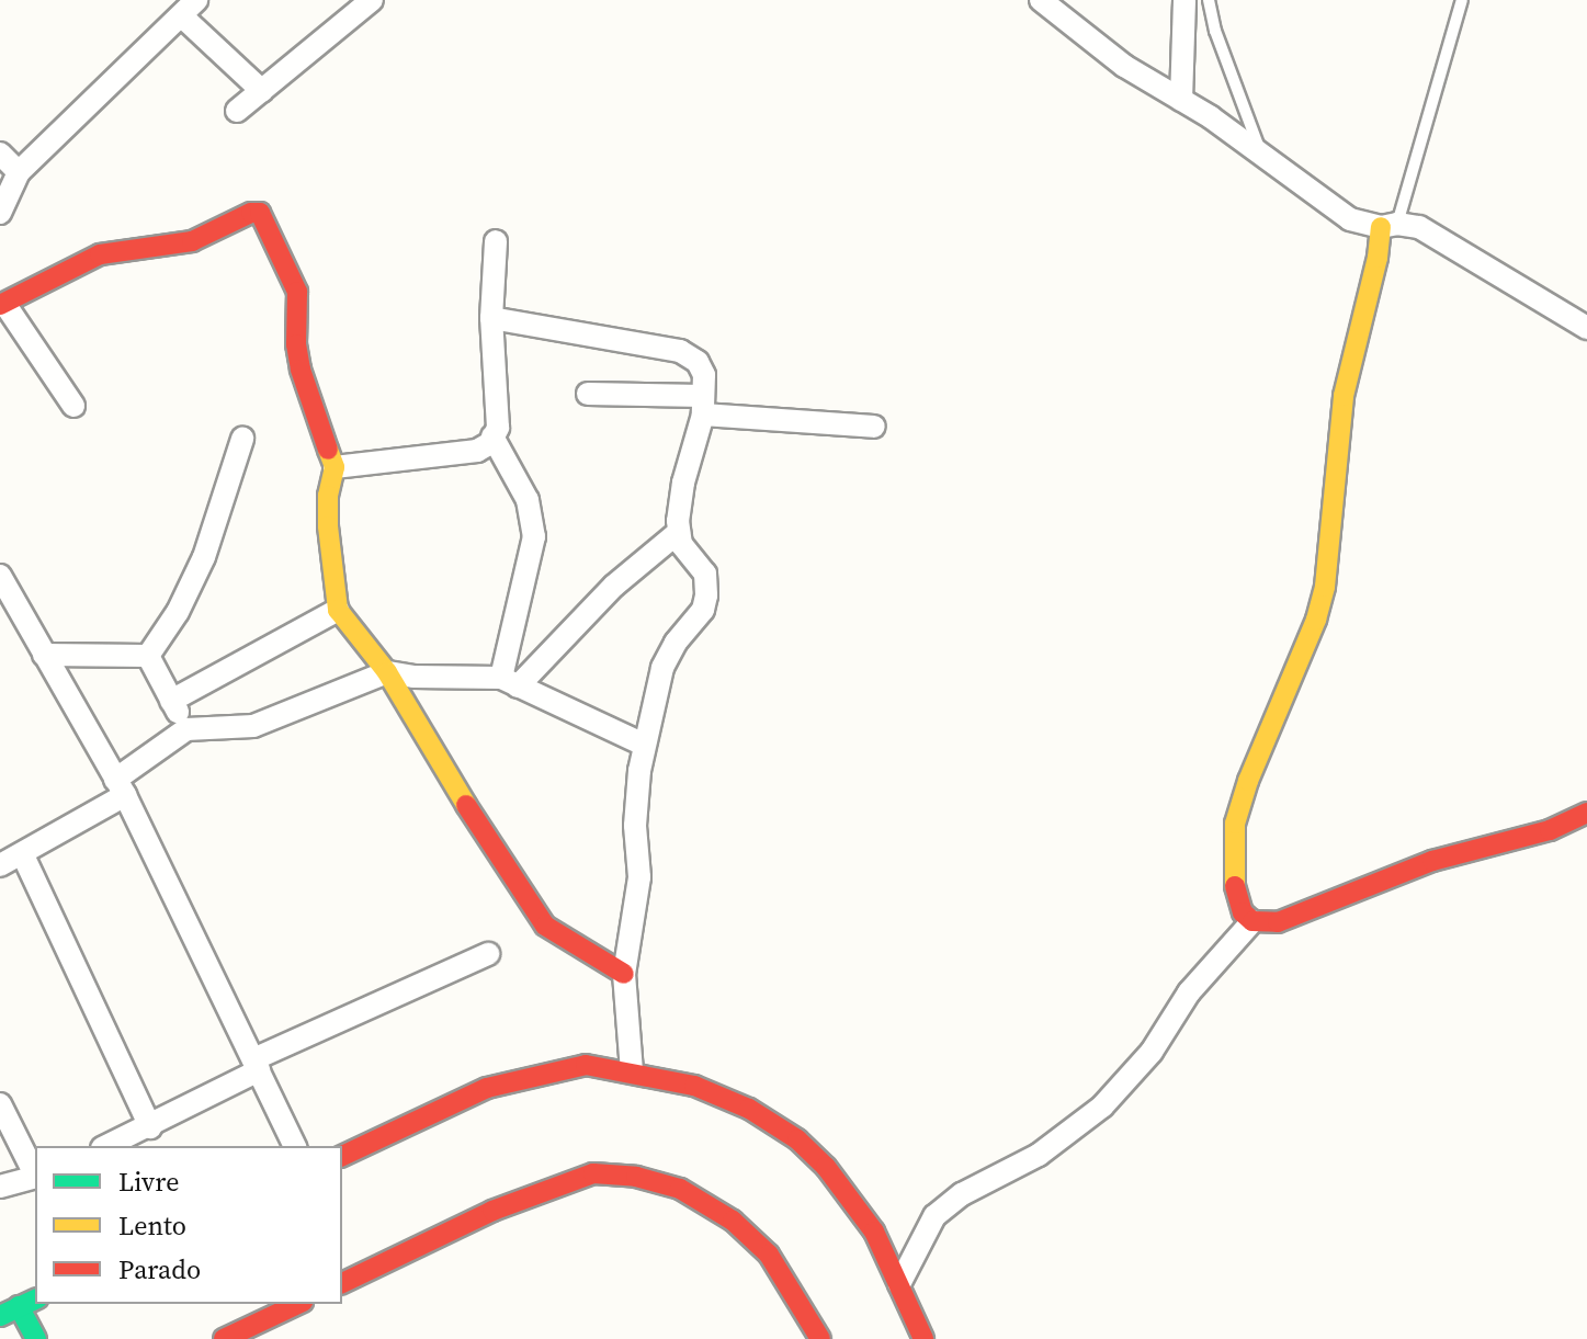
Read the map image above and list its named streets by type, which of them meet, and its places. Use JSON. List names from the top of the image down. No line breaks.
{"legend":["Livre","Lento","Parado"]}
